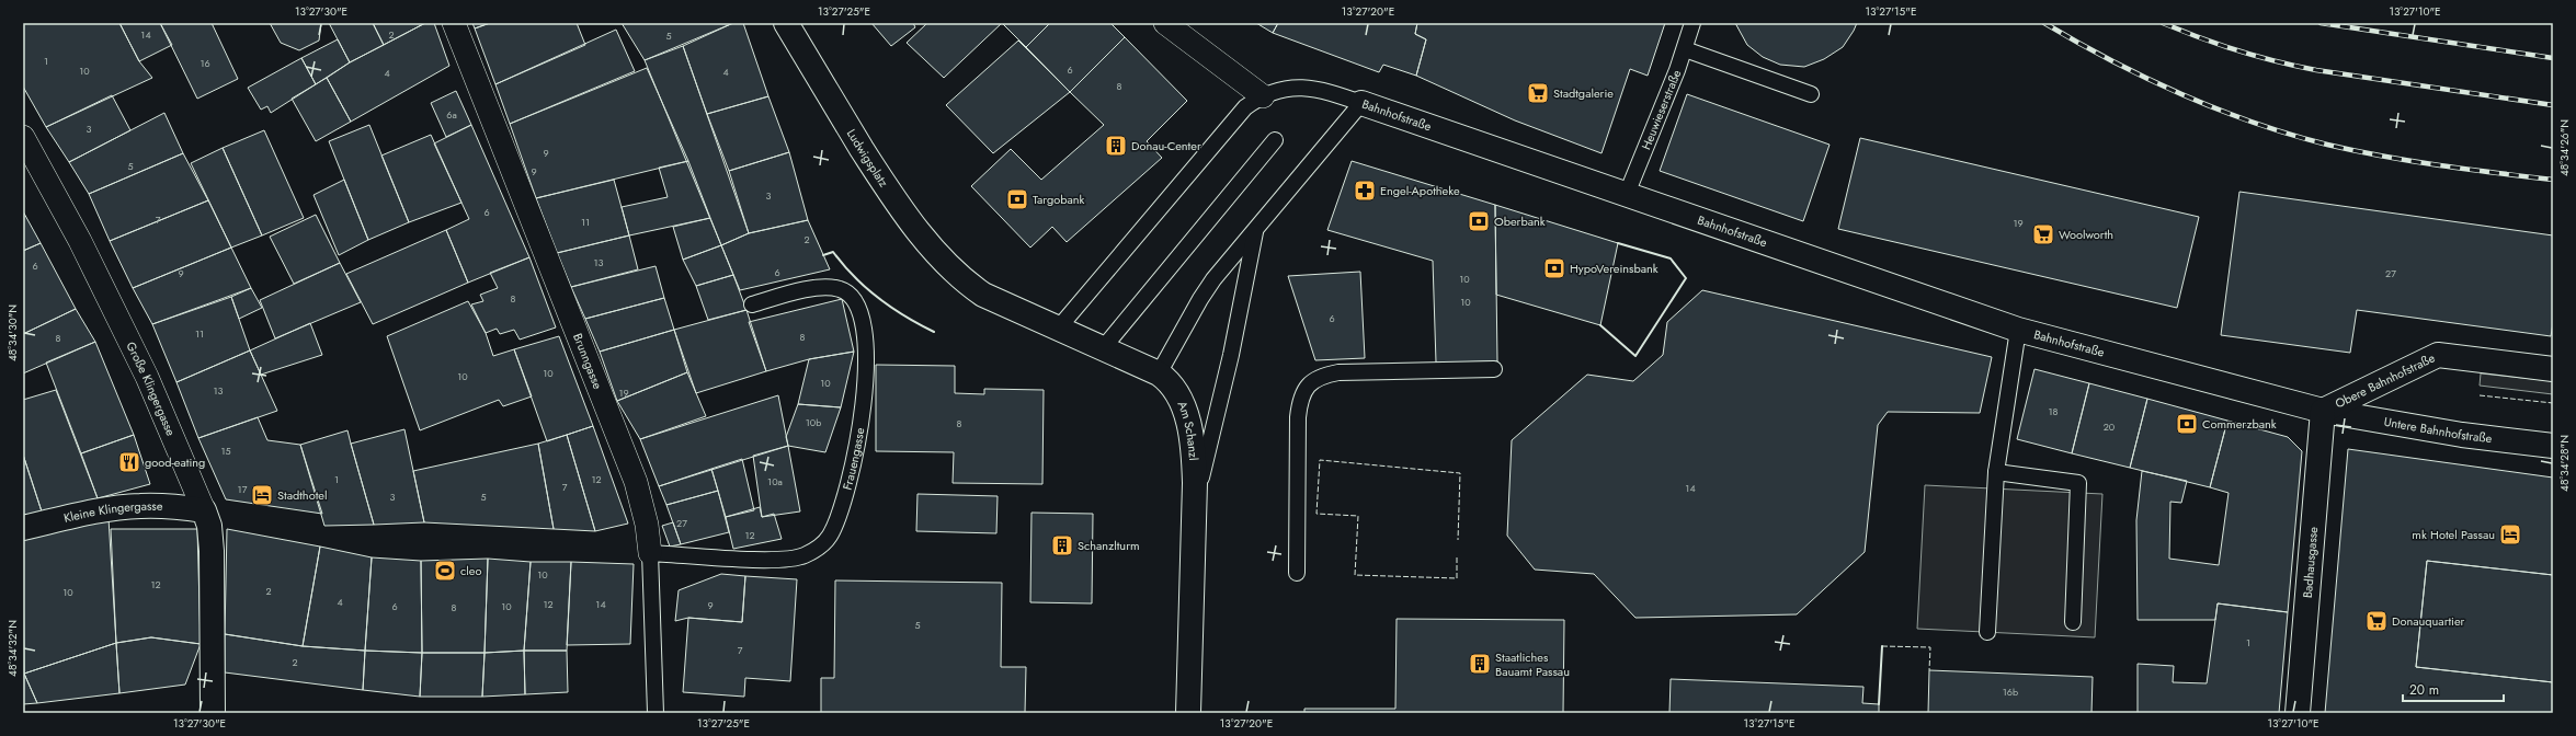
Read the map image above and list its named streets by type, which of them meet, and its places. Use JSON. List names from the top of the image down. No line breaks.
{"streets":{"street":["Bahnhofstraße","Ludwigsplatz","Brunngasse","Obere Bahnhofstraße","Große Klingergasse","Untere Bahnhofstraße","Am Schanzl","Kleine Klingergasse","Badhausgasse"],"lane":["Heuwieserstraße","Frauengasse"]},"crossings":[["Heuwieserstraße","Bahnhofstraße"],["Bahnhofstraße","Obere Bahnhofstraße"],["Bahnhofstraße","Untere Bahnhofstraße"],["Bahnhofstraße","Am Schanzl"],["Bahnhofstraße","Badhausgasse"],["Ludwigsplatz","Am Schanzl"],["Brunngasse","Frauengasse"],["Obere Bahnhofstraße","Untere Bahnhofstraße"],["Obere Bahnhofstraße","Badhausgasse"],["Große Klingergasse","Kleine Klingergasse"],["Untere Bahnhofstraße","Badhausgasse"]],"places":{"supermarket":["Stadtgalerie","Woolworth","Donauquartier"],"building":["Donau-Center","Schanzlturm","Staatliches Bauamt Passau"],"pharmacy":["Engel-Apotheke"],"bank":["Targobank","Oberbank","HypoVereinsbank","Commerzbank"],"restaurant":["good-eating"],"hotel":["Stadthotel","mk Hotel Passau"],"sports":["cleo"]},"house_numbers":["14","2","5","1","16","6","10","4","4","8","6a","3","9","5","9","3","6","7","11","19","2","13","6","6","9","27","10","8","10","6","11","8","8","10","10","10","13","19","18","10b","8","20","15","1","12","10a","7","14","17","3","5","27","12","10","12","2","10","4","12","14","9","6","10","8","5","1","7","2","16b"],"scale_bar":"20 m","coordinates":["13°27'30\"E","13°27'25\"E","13°27'20\"E","13°27'15\"E","13°27'10\"E","48°34'26\"N","48°34'30\"N","48°34'28\"N","48°34'32\"N"]}
